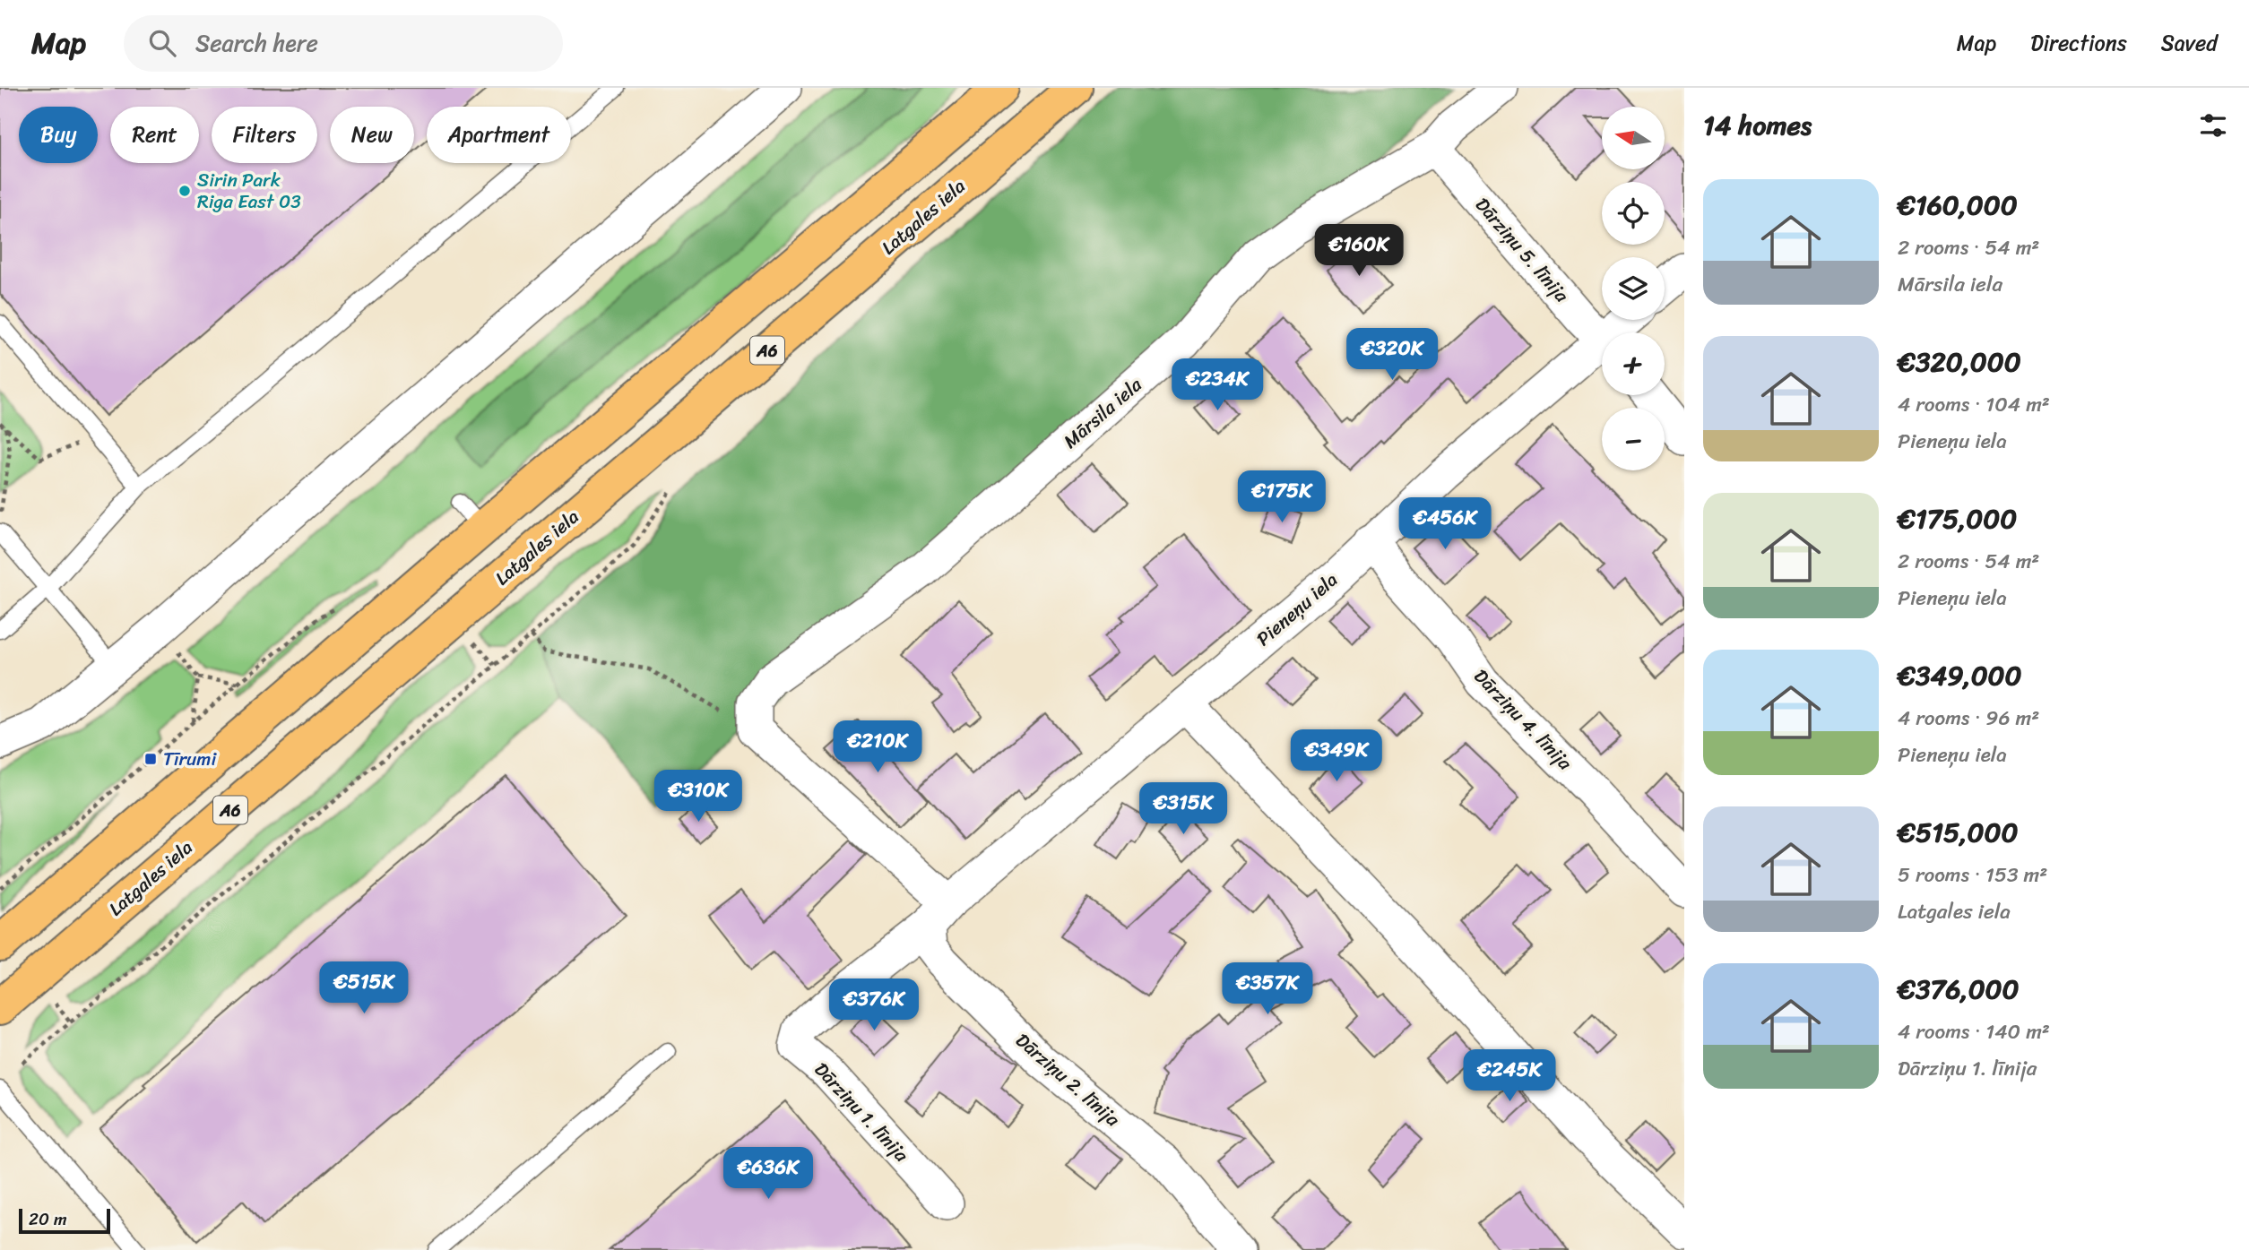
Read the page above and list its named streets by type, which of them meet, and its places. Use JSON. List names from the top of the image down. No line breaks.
{"streets":{"highway":["Latgales iela","A6"],"street":["Dārziņu 5. līnija","Mārsila iela","Pieneņu iela","Dārziņu 4. līnija","Dārziņu 2. līnija","Dārziņu 1. līnija"]},"crossings":[["Dārziņu 5. līnija","Mārsila iela"],["Pieneņu iela","Dārziņu 4. līnija"],["Pieneņu iela","Dārziņu 2. līnija"],["Pieneņu iela","Dārziņu 1. līnija"],["Dārziņu 2. līnija","Dārziņu 1. līnija"]],"places":{"other":["Sirin Park Riga East 03"],"transit":["Tīrumi"]},"scale_bar":"20 m","north":"left","page":{"header":"Map","search":"Search here","nav":["Map","Directions","Saved"],"heading":"14 homes","map_buttons":["+","−"],"chip":["Buy","Rent","Filters","New","Apartment"],"list":[{"name":"€160,000","note":"2 rooms · 54 m² · Mārsila iela"},{"name":"€320,000","note":"4 rooms · 104 m² · Pieneņu iela"},{"name":"€175,000","note":"2 rooms · 54 m² · Pieneņu iela"},{"name":"€349,000","note":"4 rooms · 96 m² · Pieneņu iela"},{"name":"€515,000","note":"5 rooms · 153 m² · Latgales iela"},{"name":"€376,000","note":"4 rooms · 140 m² · Dārziņu 1. līnija"}],"price":["€160K","€320K","€234K","€175K","€456K","€210K","€349K","€310K","€315K","€515K","€357K","€376K","€245K","€636K"],"scale":"20 m"}}
